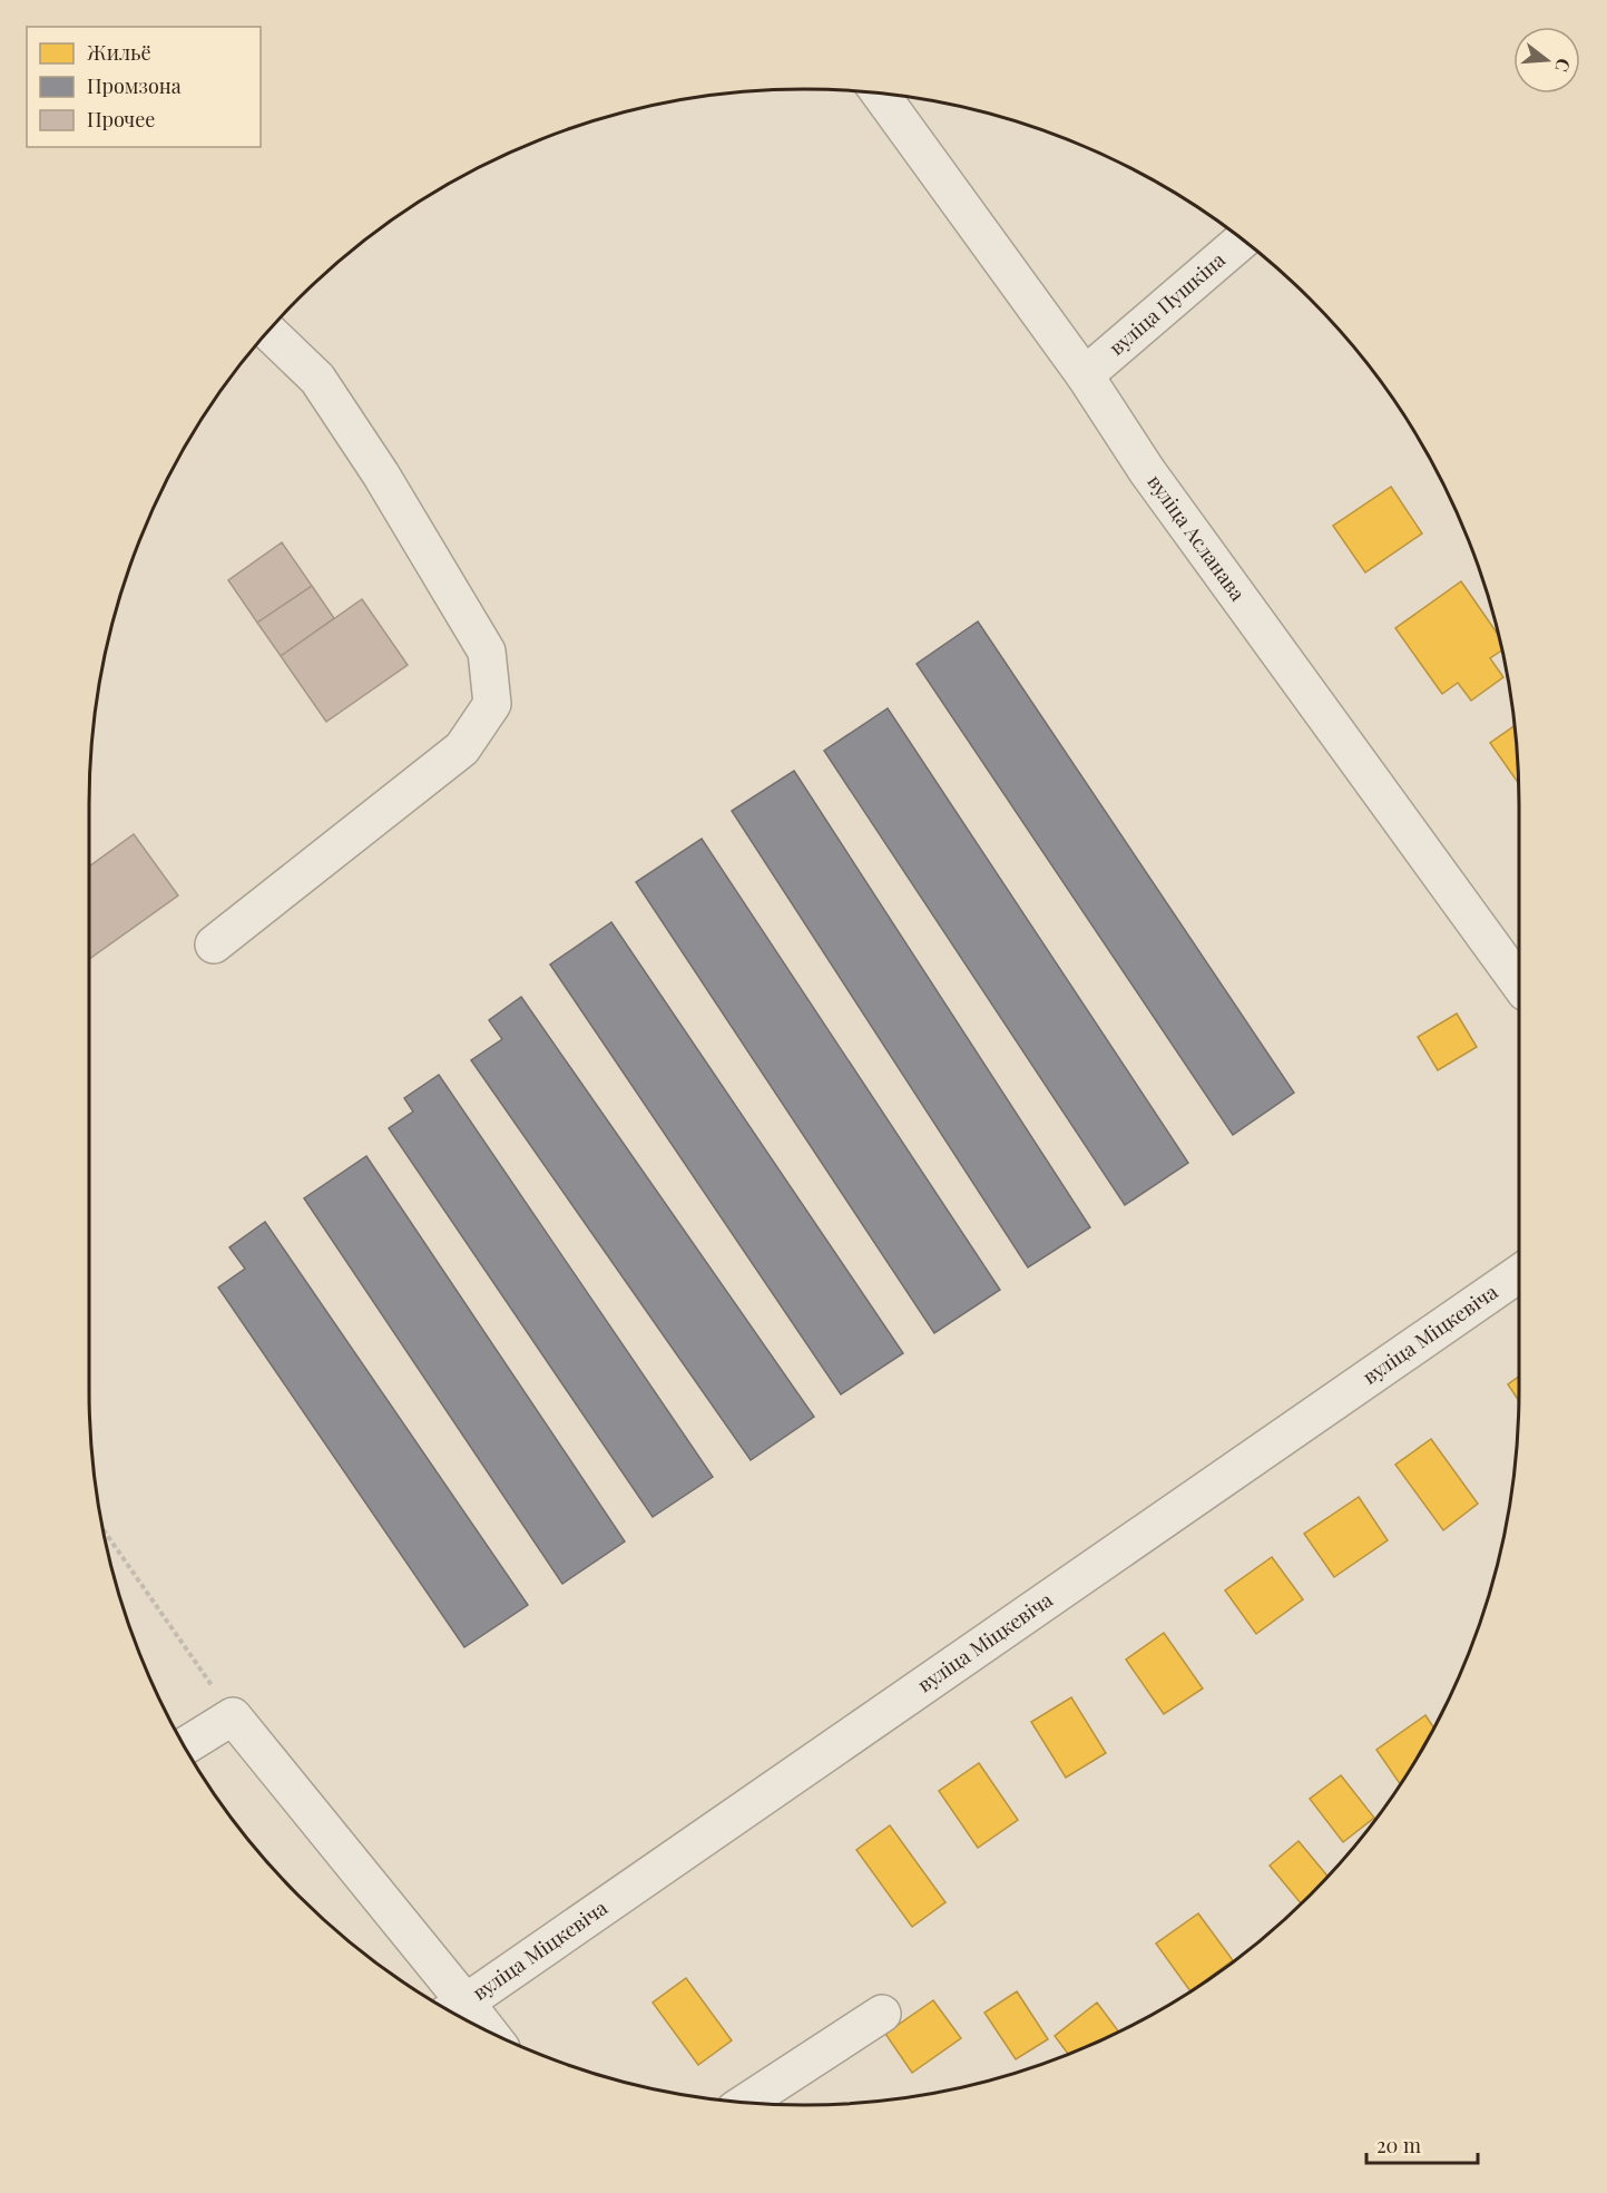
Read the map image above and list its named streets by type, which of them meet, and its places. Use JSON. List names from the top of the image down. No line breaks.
{"streets":{"street":["вуліца Пушкіна","вуліца Асланава","вуліца Міцкевіча"]},"crossings":[["вуліца Пушкіна","вуліца Асланава"]],"legend":["Жильё","Промзона","Прочее"],"scale_bar":"20 m","north":"right"}
